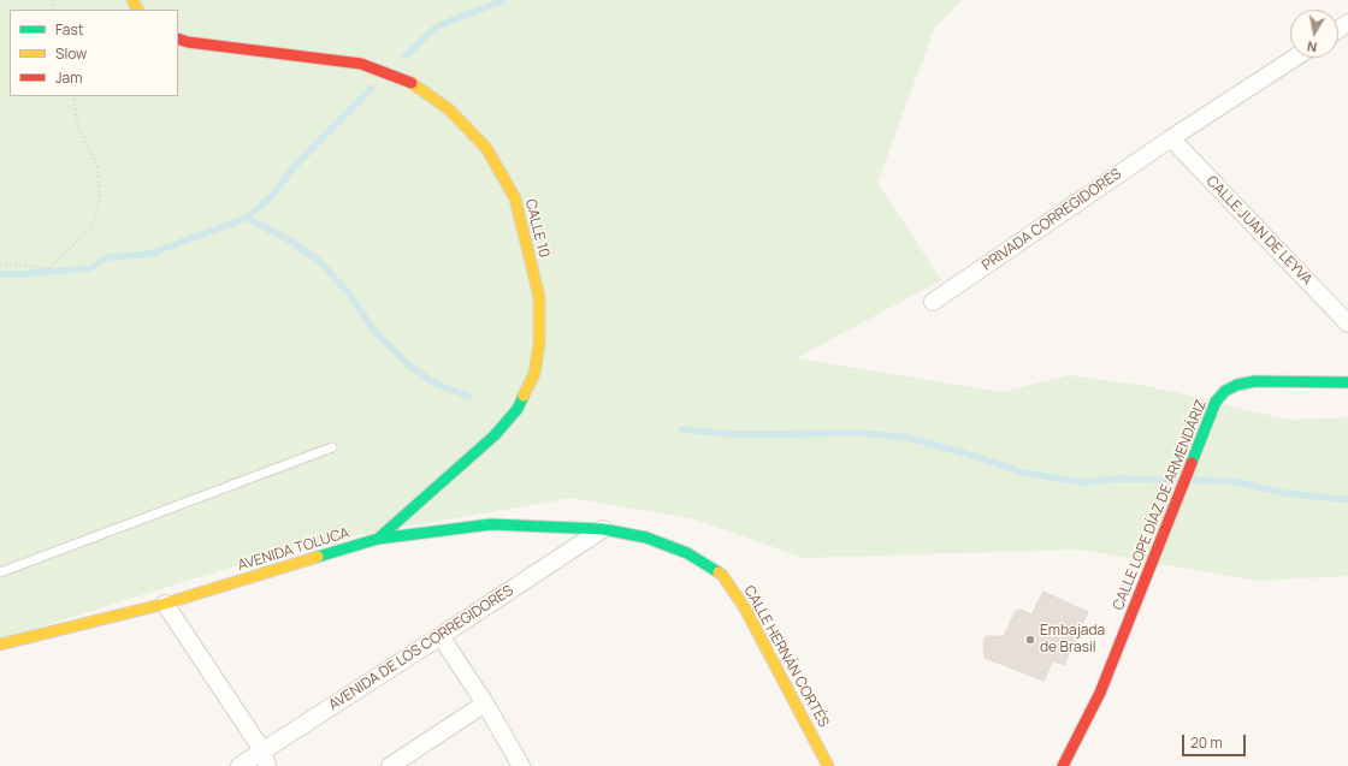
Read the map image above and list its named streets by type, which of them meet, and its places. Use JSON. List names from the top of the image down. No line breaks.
{"streets":{"street":["PRIVADA CORREGIDORES","CALLE 10","CALLE JUAN DE LEYVA","CALLE LOPE DÍAZ DE ARMENDÁRIZ","AVENIDA TOLUCA","AVENIDA DE LOS CORREGIDORES","CALLE HERNÁN CORTÉS"]},"crossings":[["PRIVADA CORREGIDORES","CALLE JUAN DE LEYVA"],["CALLE 10","AVENIDA TOLUCA"],["AVENIDA TOLUCA","AVENIDA DE LOS CORREGIDORES"],["AVENIDA TOLUCA","CALLE HERNÁN CORTÉS"],["AVENIDA DE LOS CORREGIDORES","CALLE HERNÁN CORTÉS"]],"places":["Embajada de Brasil"],"legend":["Fast","Slow","Jam"],"scale_bar":"20 m","north":"bottom"}
